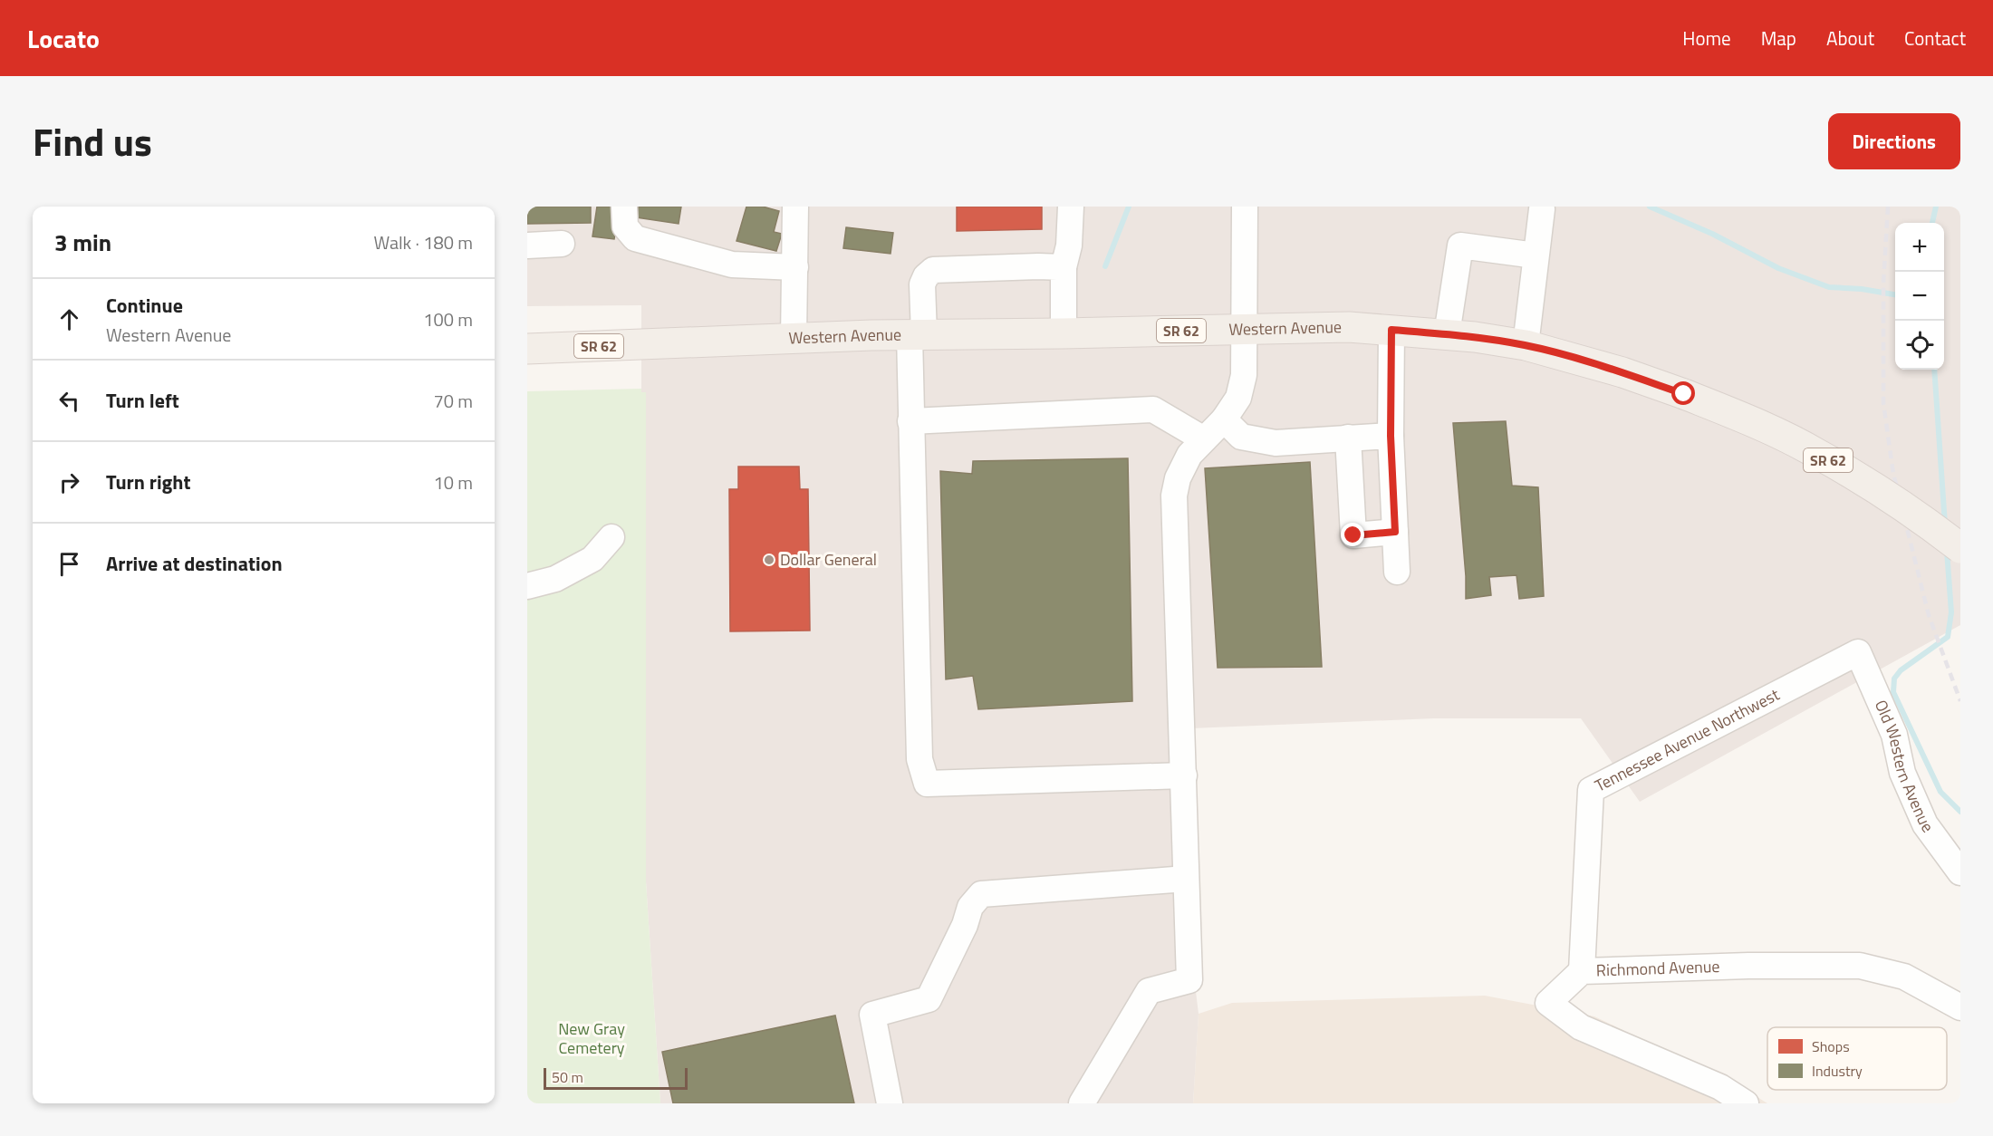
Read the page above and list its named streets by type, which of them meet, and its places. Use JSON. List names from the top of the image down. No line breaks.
{"streets":{"main road":["Western Avenue","SR 62"],"street":["Tennessee Avenue Northwest","Old Western Avenue","Richmond Avenue"]},"crossings":[["Tennessee Avenue Northwest","Old Western Avenue"],["Tennessee Avenue Northwest","Richmond Avenue"]],"parks":["New Gray Cemetery"],"places":["Dollar General"],"legend":["Shops","Industry"],"scale_bar":"50 m","page":{"header":"Locato","nav":["Home","Map","About","Contact"],"title":"Find us","buttons":"Directions","heading":["3 min","Walk · 180 m"],"map_buttons":["+","−"],"list":[["Continue","Western Avenue","100 m"],["Turn left","70 m"],["Turn right","10 m"],"Arrive at destination"],"scale":"50 m"}}
